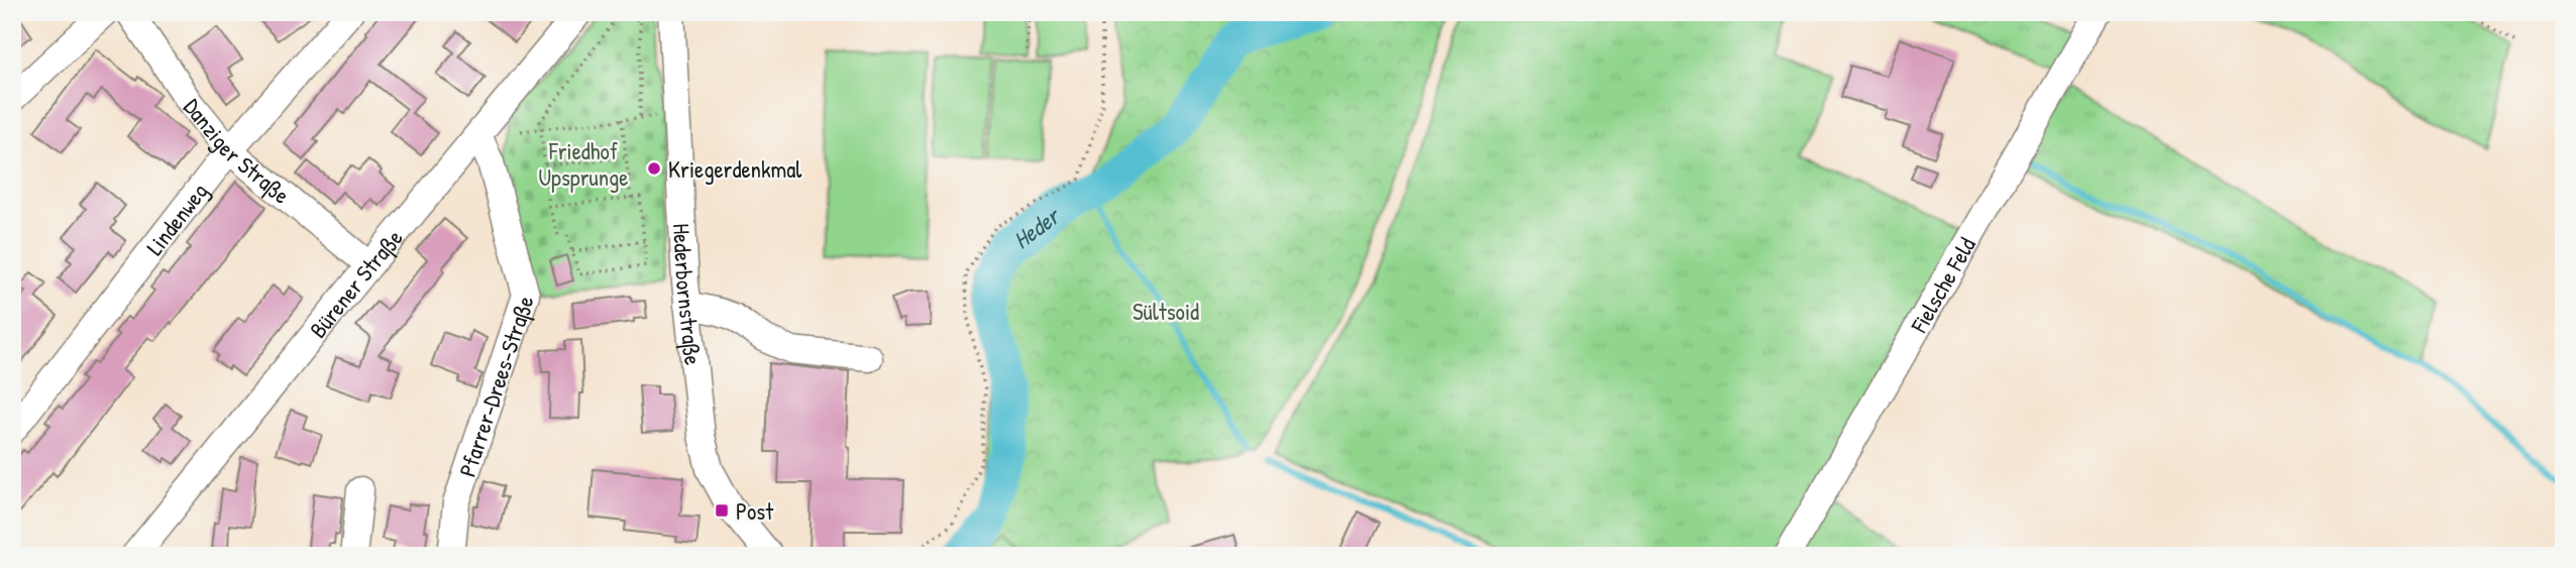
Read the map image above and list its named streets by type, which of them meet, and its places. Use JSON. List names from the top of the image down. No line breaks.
{"streets":{"street":["Danziger Straße","Lindenweg","Bürener Straße","Fielsche Feld","Hederbornstraße","Pfarrer-Drees-Straße"]},"crossings":[["Danziger Straße","Lindenweg"],["Danziger Straße","Bürener Straße"],["Bürener Straße","Pfarrer-Drees-Straße"]],"water":["Heder"],"parks":["Friedhof Upsprunge","Sültsoid"],"places":{"other":["Kriegerdenkmal"],"transit":["Post"]}}
